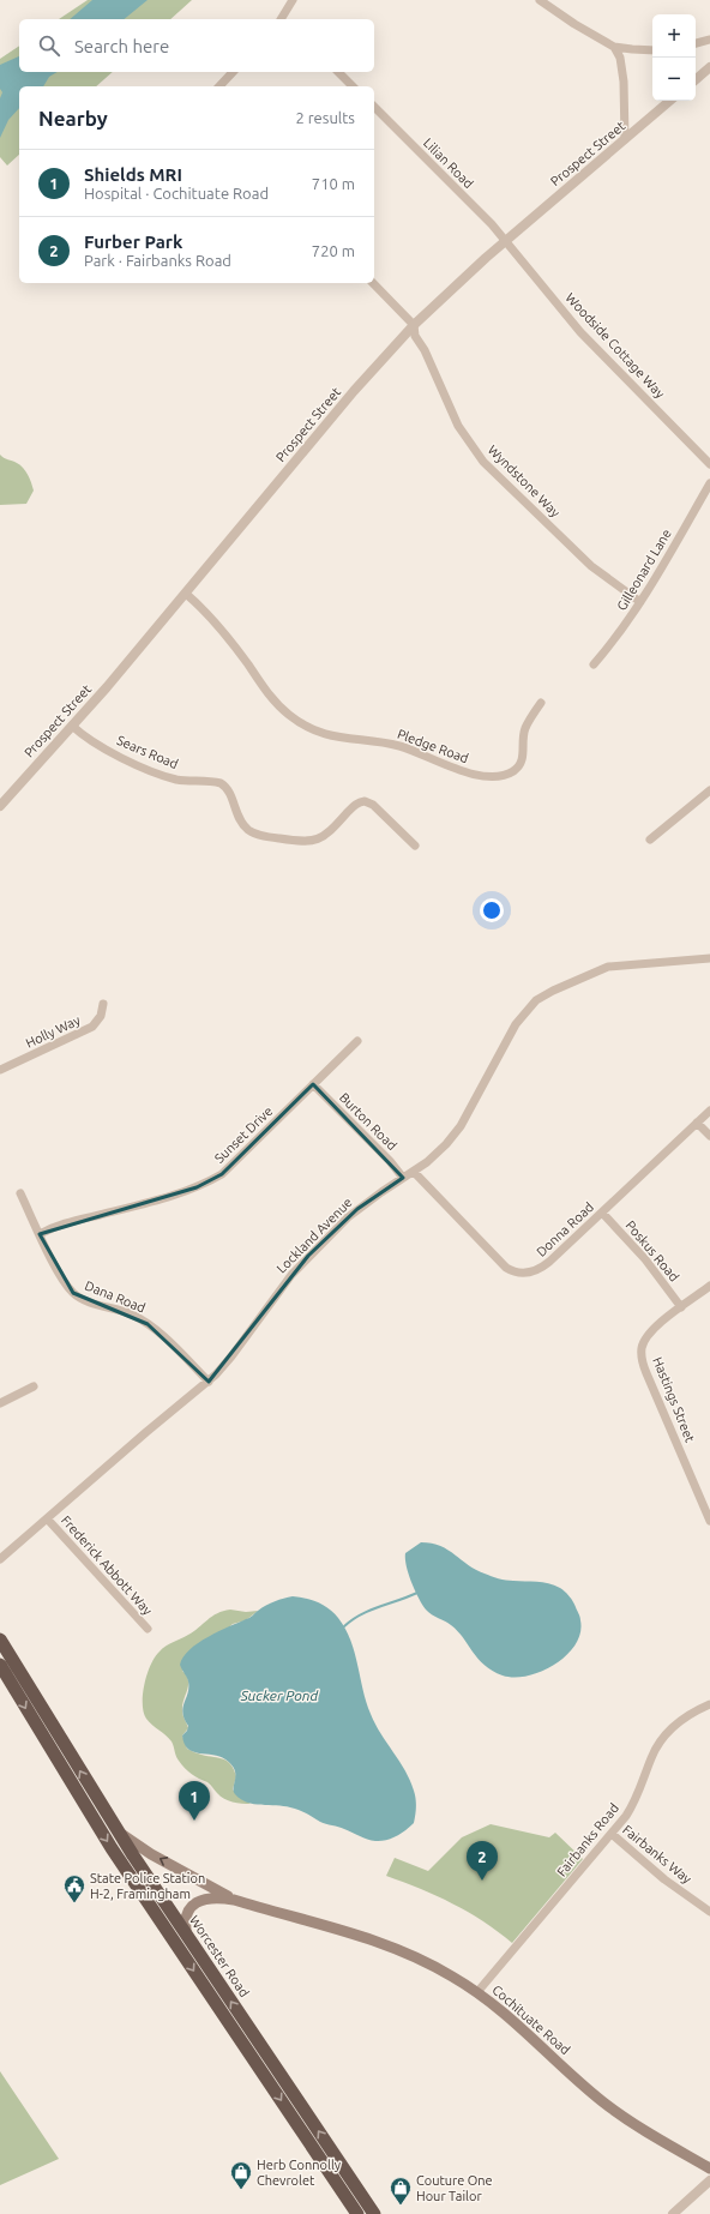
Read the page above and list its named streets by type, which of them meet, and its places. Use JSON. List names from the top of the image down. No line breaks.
{"streets":{"highway":["Worcester Road"],"main road":["Cochituate Road"],"street":["Prospect Street","Lilian Road","Woodside Cottage Way","Wyndstone Way","Gilleonard Lane","Pledge Road","Sears Road","Holly Way","Burton Road","Sunset Drive","Donna Road","Lockland Avenue","Poskus Road","Dana Road","Hastings Street","Frederick Abbott Way","Fairbanks Road","Fairbanks Way"]},"crossings":[["Prospect Street","Lilian Road"],["Prospect Street","Woodside Cottage Way"],["Prospect Street","Wyndstone Way"],["Prospect Street","Pledge Road"],["Prospect Street","Sears Road"],["Lilian Road","Woodside Cottage Way"],["Wyndstone Way","Gilleonard Lane"],["Burton Road","Sunset Drive"],["Burton Road","Lockland Avenue"],["Sunset Drive","Dana Road"],["Donna Road","Lockland Avenue"],["Donna Road","Poskus Road"],["Lockland Avenue","Dana Road"],["Lockland Avenue","Frederick Abbott Way"],["Poskus Road","Hastings Street"],["Fairbanks Road","Fairbanks Way"],["Fairbanks Road","Cochituate Road"],["Worcester Road","Cochituate Road"]],"water":["Sucker Pond"],"places":{"public building":["State Police Station H-2, Framingham"],"shop":["Herb Connolly Chevrolet","Couture One Hour Tailor"]},"page":{"map_buttons":["+","−"],"search":"Search here","heading":["Nearby","2 results"],"list":[{"mark":"1","name":"Shields MRI","note":"Hospital · Cochituate Road","value":"710 m"},{"mark":"2","name":"Furber Park","note":"Park · Fairbanks Road","value":"720 m"}],"pins":["1","2"]}}
